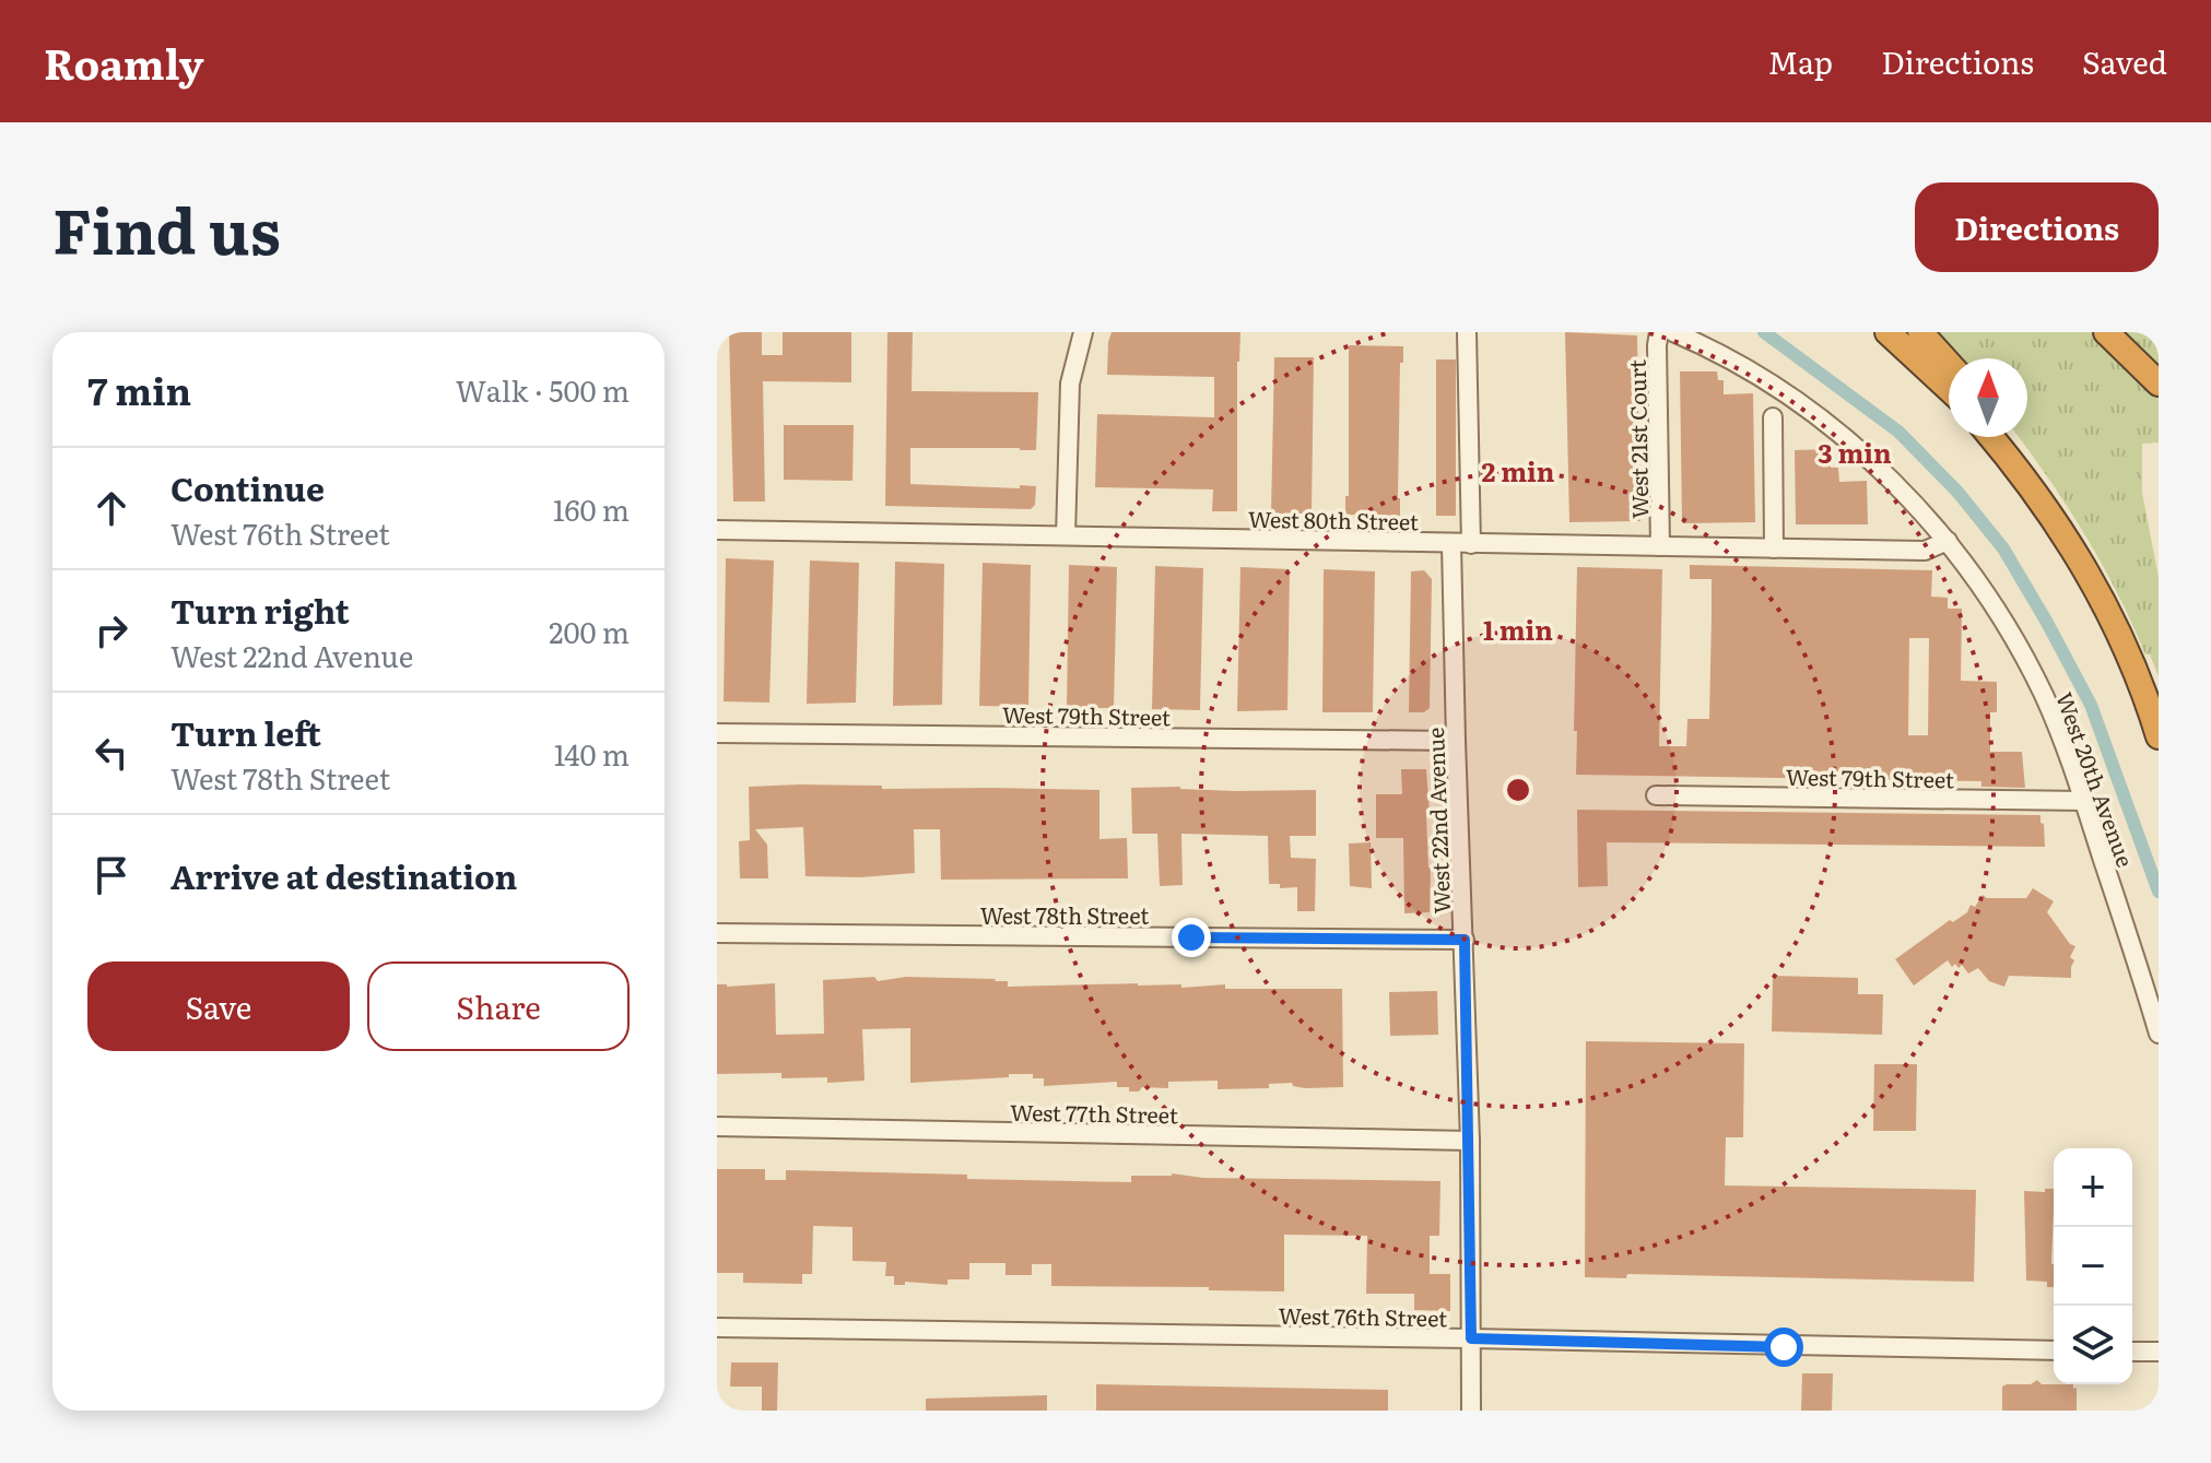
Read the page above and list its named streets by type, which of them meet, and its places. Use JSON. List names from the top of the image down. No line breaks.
{"streets":{"street":["West 21st Court","West 80th Street","West 79th Street","West 20th Avenue","West 22nd Avenue","West 78th Street","West 77th Street","West 76th Street"]},"crossings":[["West 21st Court","West 80th Street"],["West 80th Street","West 20th Avenue"],["West 80th Street","West 22nd Avenue"],["West 79th Street","West 20th Avenue"],["West 79th Street","West 22nd Avenue"],["West 22nd Avenue","West 78th Street"],["West 22nd Avenue","West 77th Street"],["West 22nd Avenue","West 76th Street"]],"north":"top","page":{"header":"Roamly","nav":["Map","Directions","Saved"],"title":"Find us","buttons":["Directions",["Save","Share"]],"heading":["7 min","Walk · 500 m"],"list":[["Continue","West 76th Street","160 m"],["Turn right","West 22nd Avenue","200 m"],["Turn left","West 78th Street","140 m"],"Arrive at destination"],"map_buttons":["+","−"]},"rings":["3 min","2 min","1 min"]}
